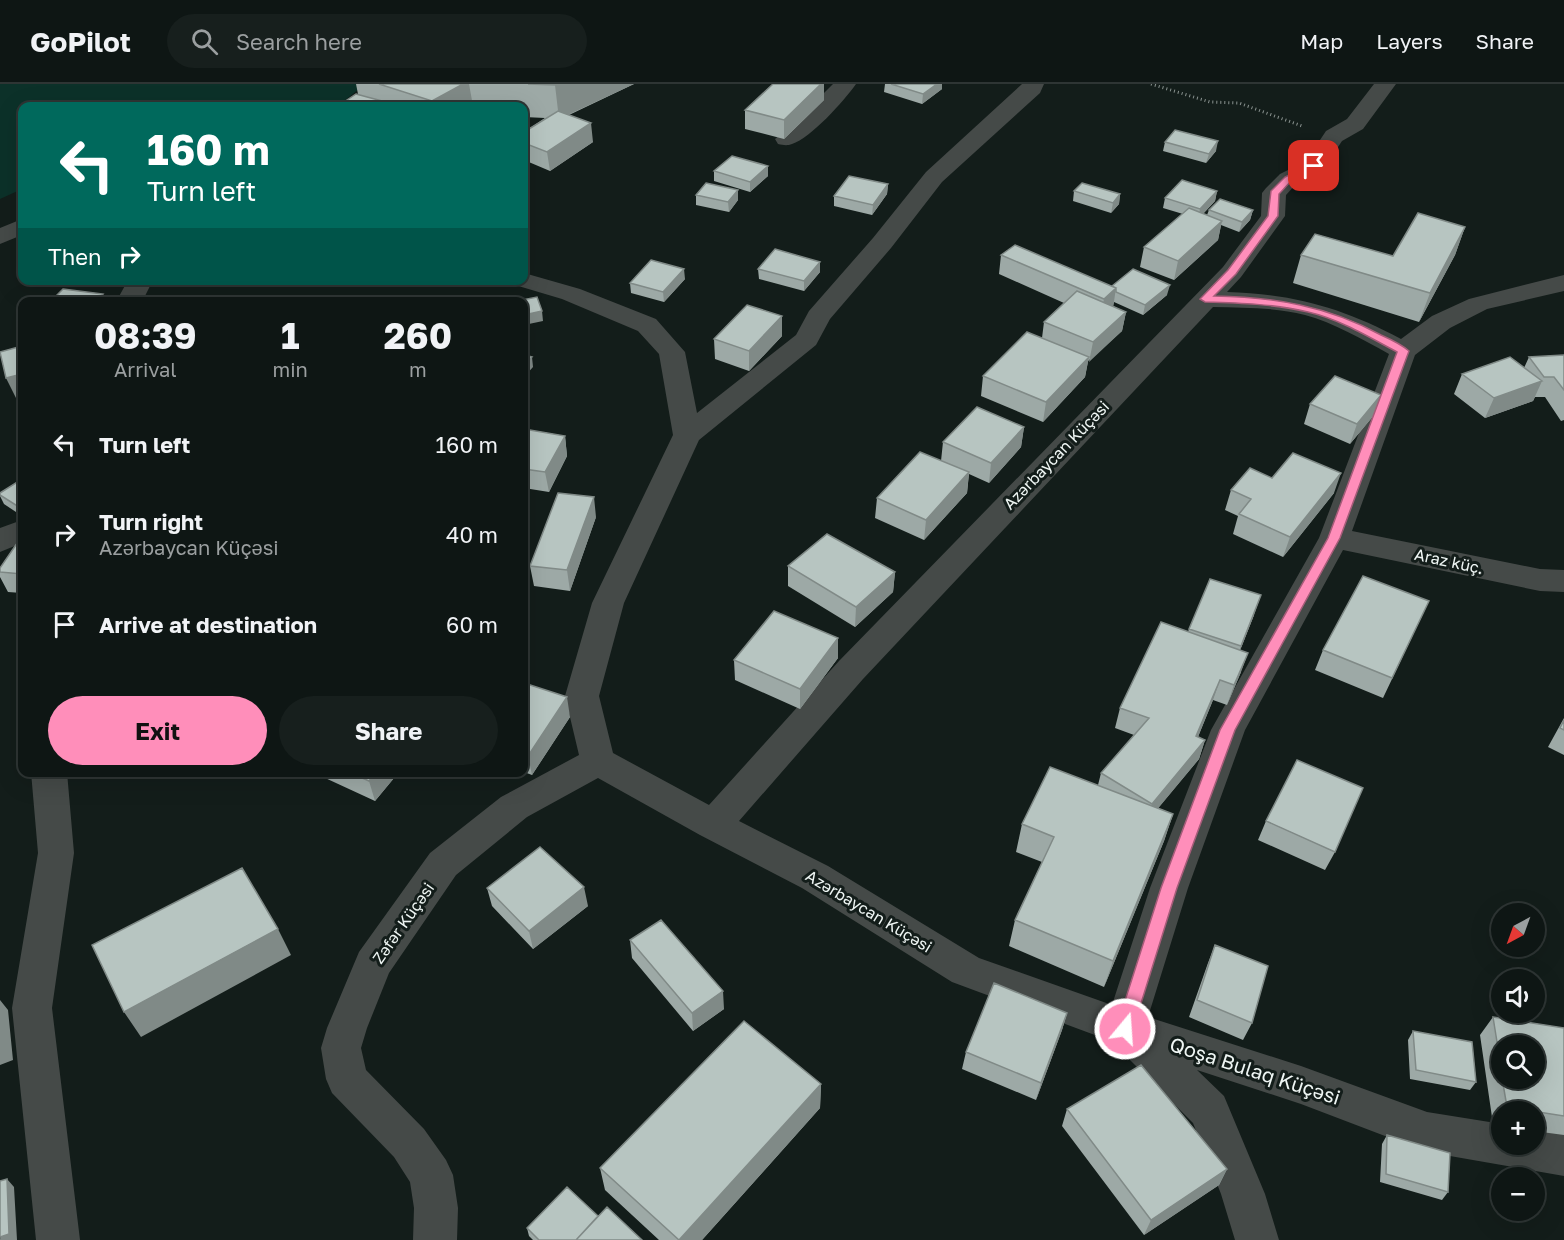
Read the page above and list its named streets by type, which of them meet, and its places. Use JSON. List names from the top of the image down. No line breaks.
{"streets":{"street":["Azərbaycan Küçəsi","Araz küç.","Zəfər Küçəsi","Qoşa Bulaq Küçəsi"]},"crossings":[["Azərbaycan Küçəsi","Qoşa Bulaq Küçəsi"]],"north":"bottom left","page":{"header":"GoPilot","search":"Search here","nav":["Map","Layers","Share"],"turn":["160 m","Turn left"],"then":"Then","eta":["08:39","Arrival","1","min","260","m"],"list":[{"name":"Turn left","value":"160 m"},{"name":"Turn right","note":"Azərbaycan Küçəsi","value":"40 m"},{"name":"Arrive at destination","value":"60 m"}],"buttons":["Exit","Share"],"map_buttons":["+","−"]}}
